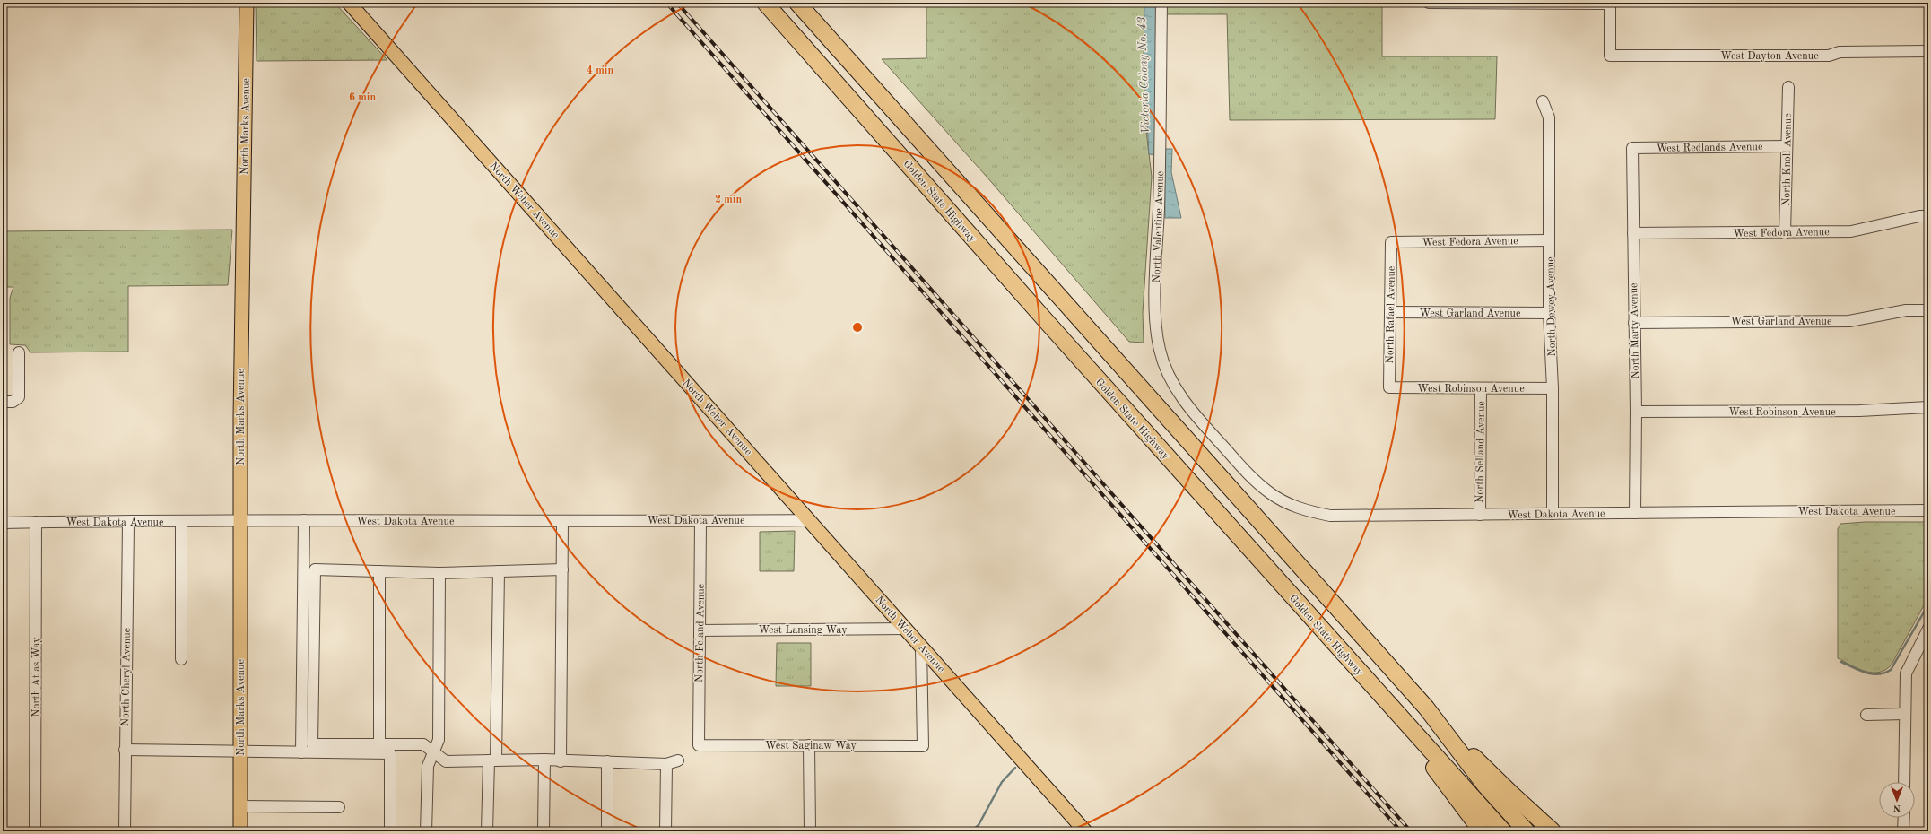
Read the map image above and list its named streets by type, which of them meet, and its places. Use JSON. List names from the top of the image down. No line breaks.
{"streets":{"highway":["Golden State Highway"],"main road":["North Marks Avenue","North Weber Avenue"],"street":["West Dayton Avenue","West Redlands Avenue","North Knoll Avenue","North Valentine Avenue","West Fedora Avenue","North Dewey Avenue","West Garland Avenue","North Rafael Avenue","North Marty Avenue","West Robinson Avenue","North Selland Avenue","West Dakota Avenue","West Lansing Way","North Feland Avenue","North Atlas Way","North Cheryl Avenue","West Saginaw Way"]},"crossings":[["North Marks Avenue","West Dakota Avenue"],["West Redlands Avenue","North Knoll Avenue"],["West Redlands Avenue","North Marty Avenue"],["North Knoll Avenue","West Fedora Avenue"],["North Weber Avenue","West Dakota Avenue"],["North Weber Avenue","West Lansing Way"],["North Weber Avenue","West Saginaw Way"],["North Valentine Avenue","West Dakota Avenue"],["West Fedora Avenue","North Dewey Avenue"],["West Fedora Avenue","North Rafael Avenue"],["West Fedora Avenue","North Marty Avenue"],["North Dewey Avenue","West Garland Avenue"],["North Dewey Avenue","West Robinson Avenue"],["North Dewey Avenue","West Dakota Avenue"],["West Garland Avenue","North Rafael Avenue"],["West Garland Avenue","North Marty Avenue"],["North Rafael Avenue","West Robinson Avenue"],["North Marty Avenue","West Robinson Avenue"],["North Marty Avenue","West Dakota Avenue"],["West Robinson Avenue","North Selland Avenue"],["North Selland Avenue","West Dakota Avenue"],["West Dakota Avenue","North Feland Avenue"],["West Dakota Avenue","North Atlas Way"],["West Dakota Avenue","North Cheryl Avenue"],["West Lansing Way","North Feland Avenue"],["North Feland Avenue","West Saginaw Way"]],"water":["Victoria Colony No. 43"],"north":"bottom","rings":["4 min","6 min","2 min"]}
